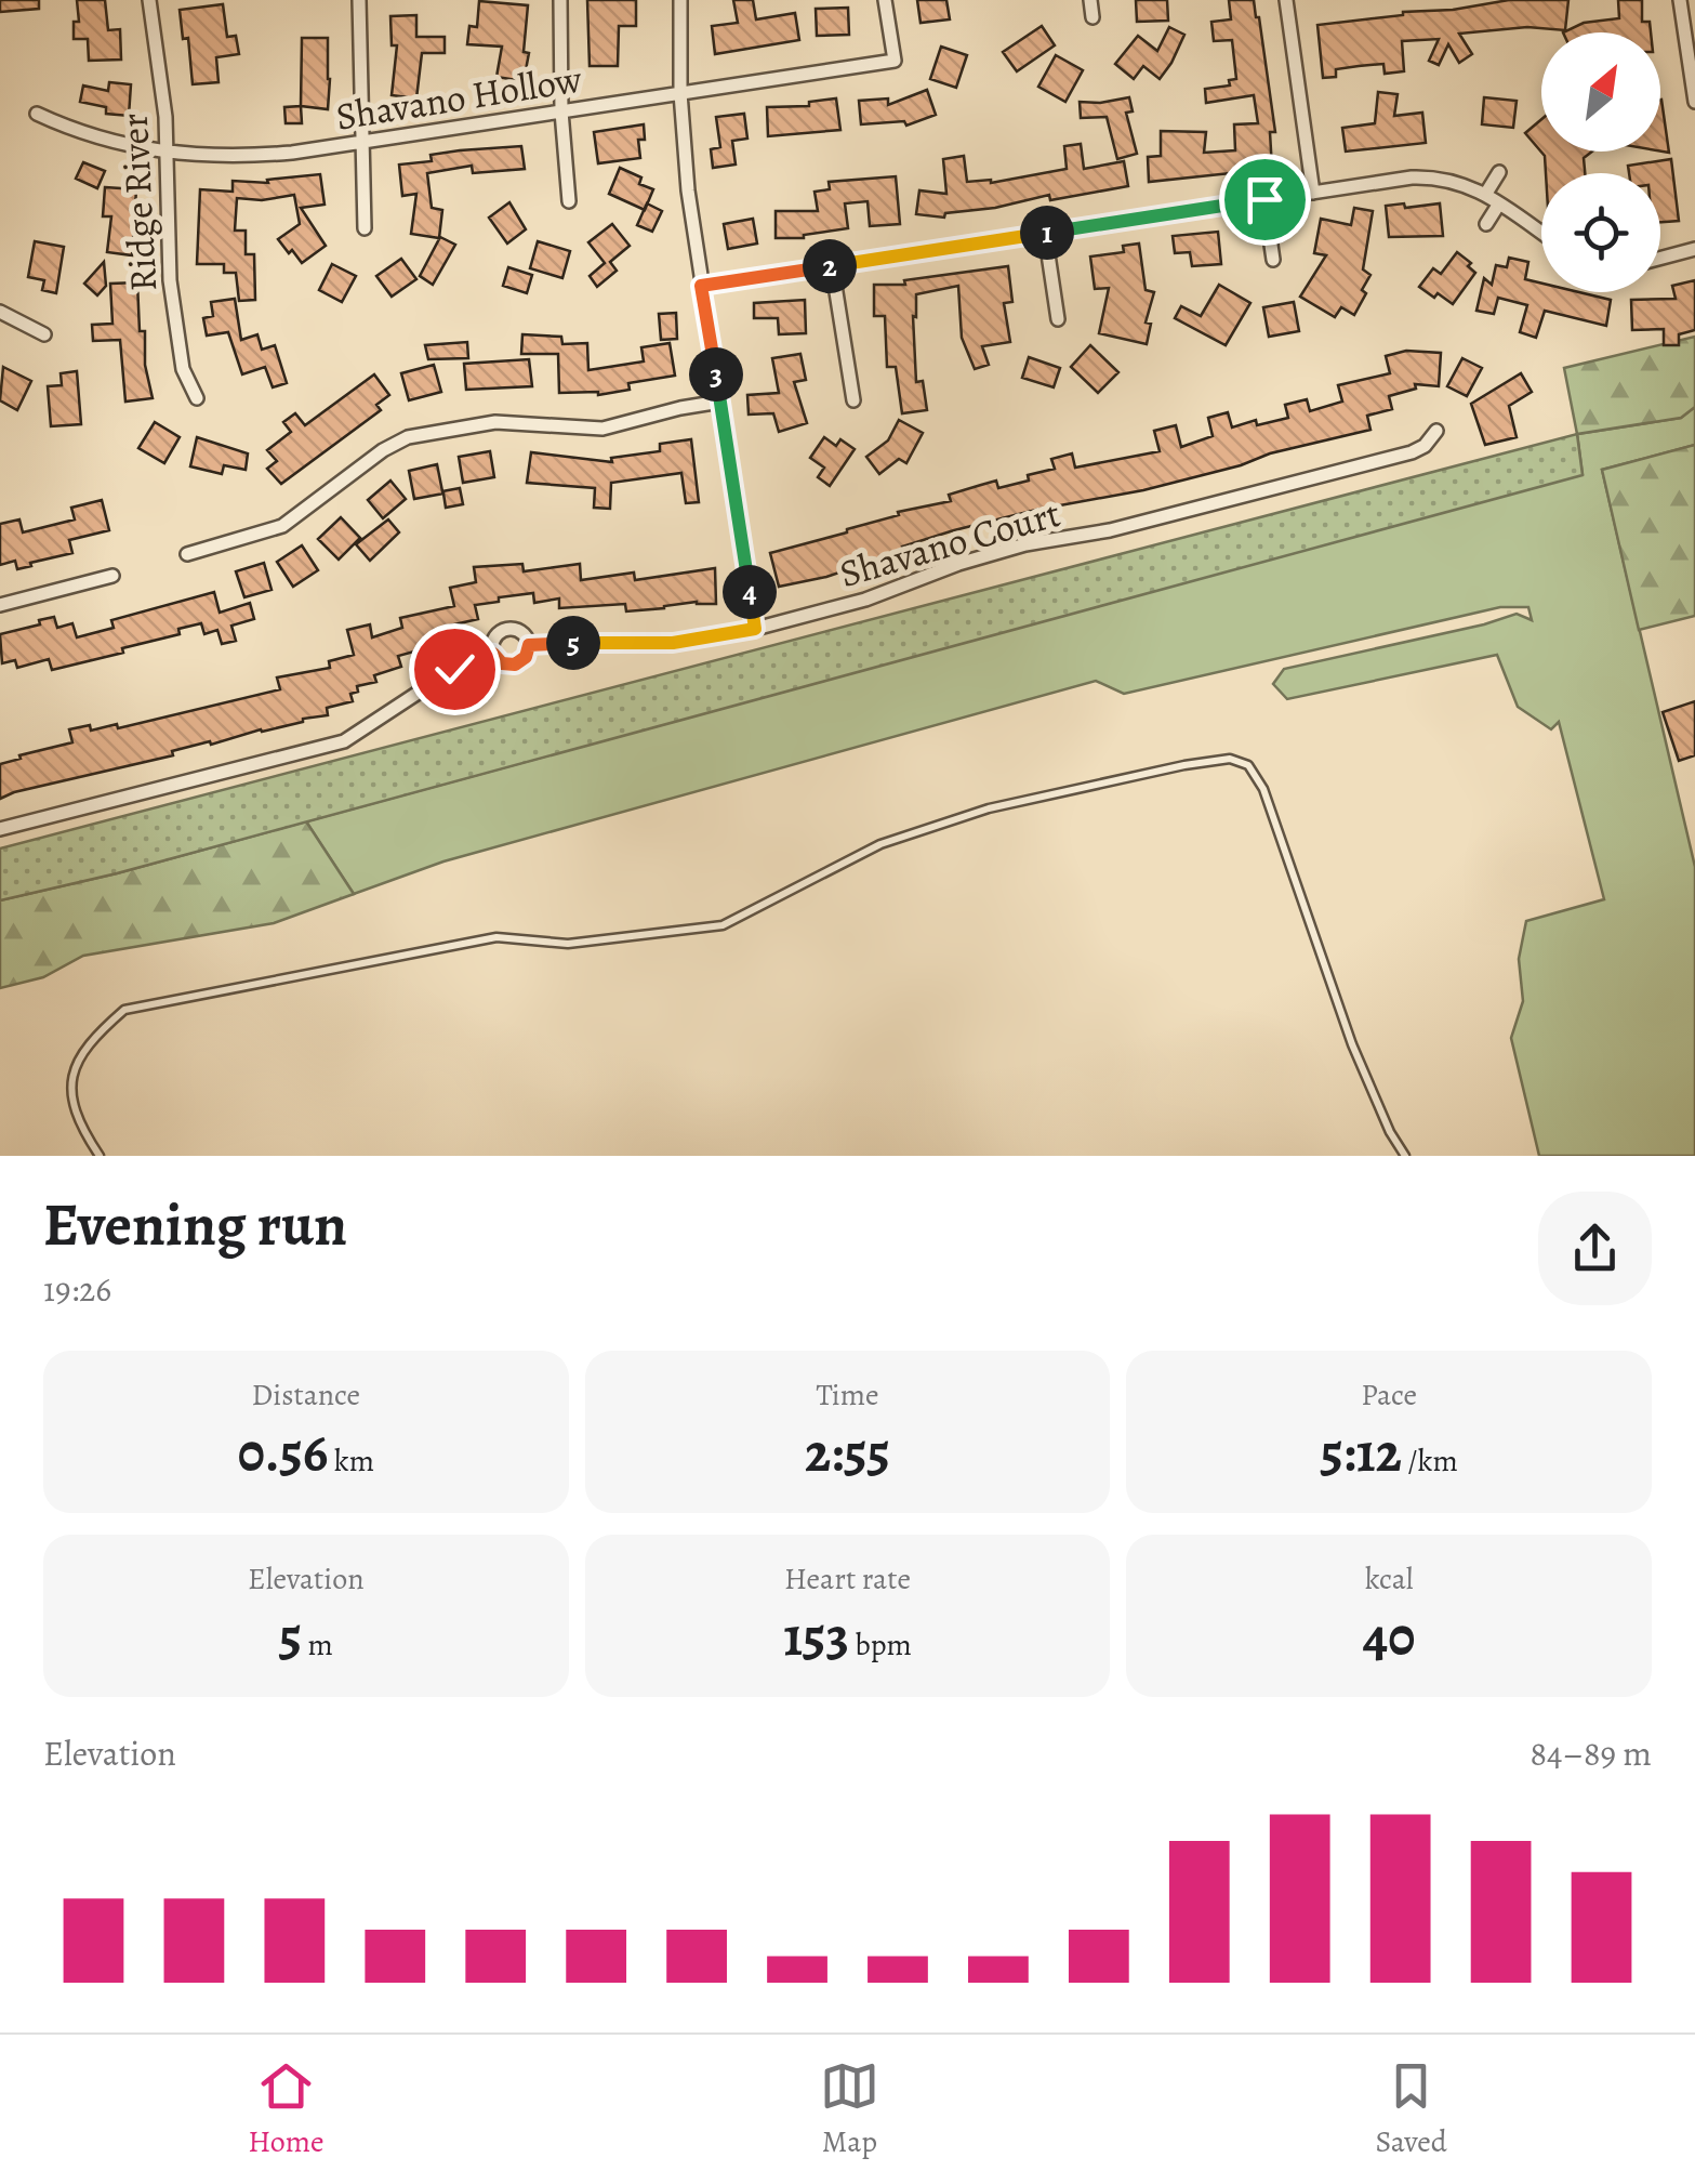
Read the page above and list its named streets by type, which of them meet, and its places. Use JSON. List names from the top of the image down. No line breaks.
{"streets":{"street":["Shavano Hollow","Ridge River","Shavano Court"]},"crossings":[["Shavano Hollow","Ridge River"]],"north":"top right","page":{"pins":["1","2","3","4","5"],"heading":["Evening run","19:26"],"stats":[["Distance","0.56 km"],["Time","2:55"],["Pace","5:12 /km"],["Elevation","5 m"],["Heart rate","153 bpm"],["kcal","40"]],"chart":["Elevation","84–89 m"],"tabs":["Home","Map","Saved"]}}
